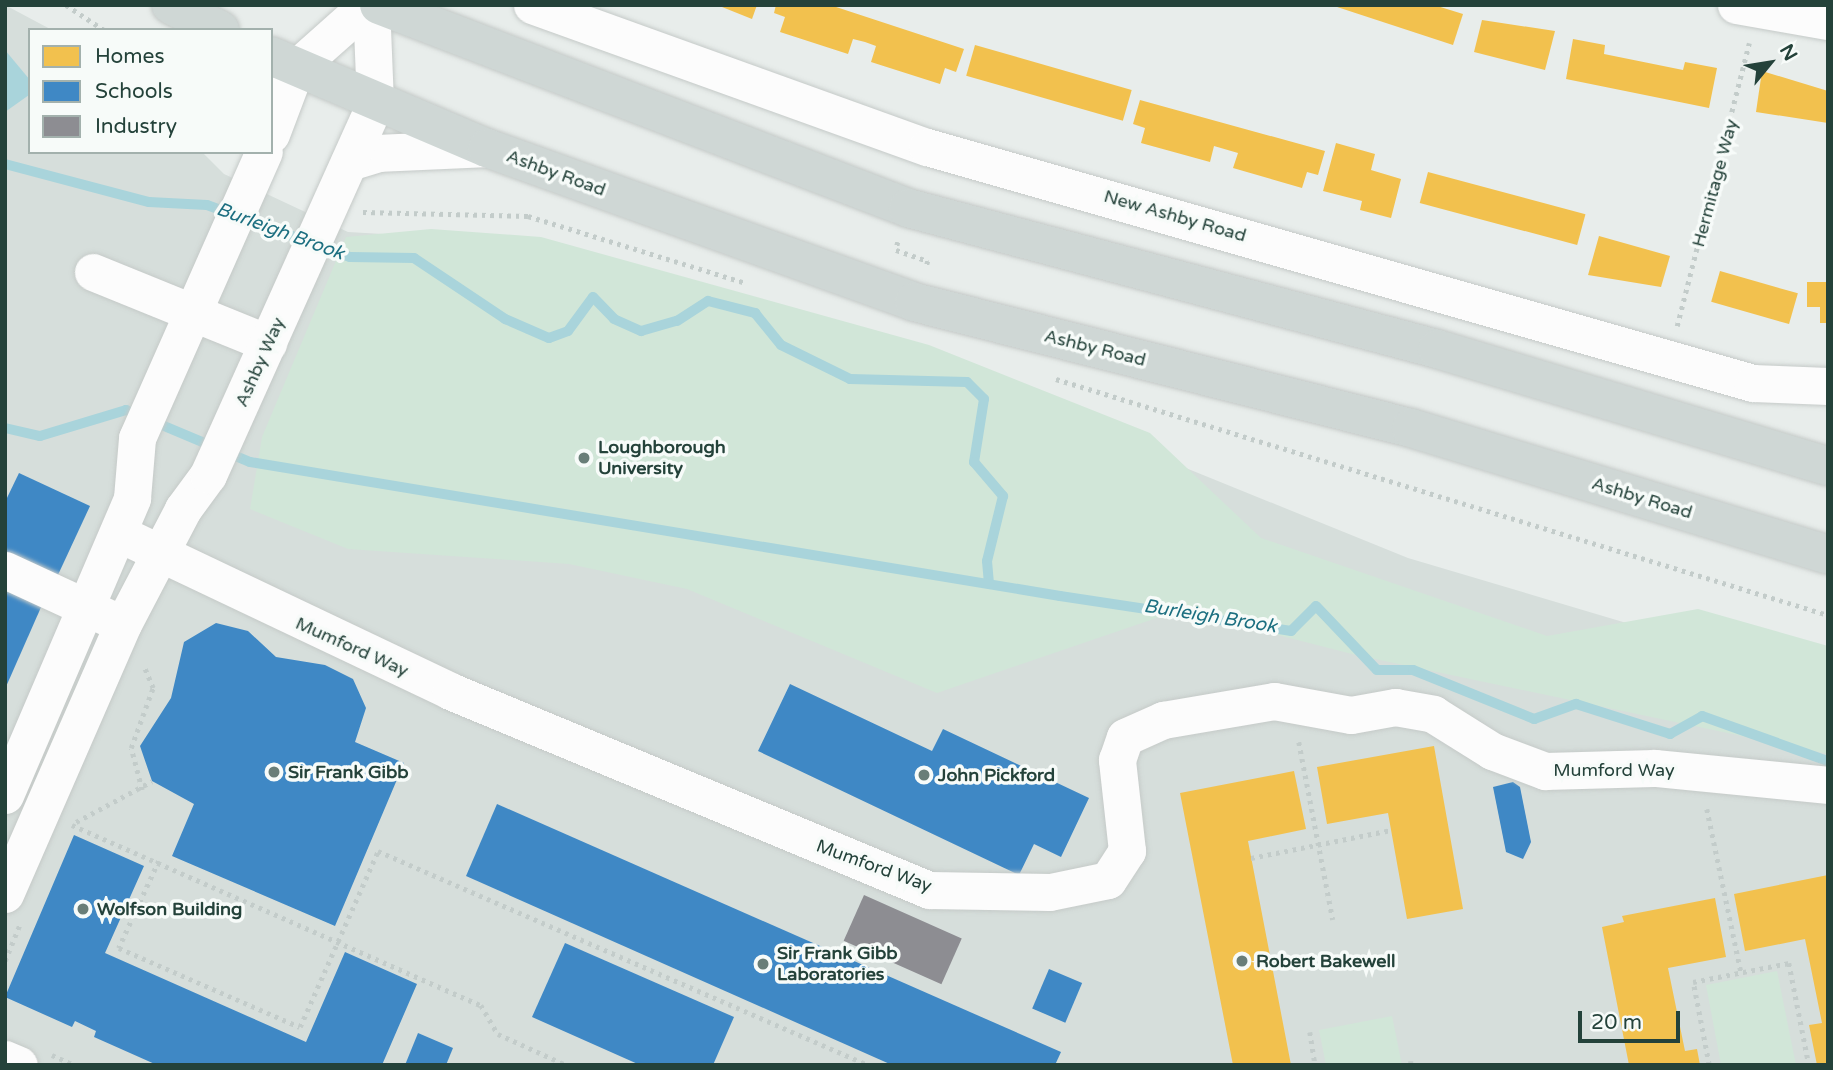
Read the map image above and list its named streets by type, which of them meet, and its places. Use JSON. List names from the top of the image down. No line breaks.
{"streets":{"main road":["Ashby Road"],"street":["New Ashby Road","Ashby Way","Mumford Way"],"path":["Hermitage Way"]},"crossings":[["Ashby Road","Ashby Way"],["Hermitage Way","New Ashby Road"],["Ashby Way","Mumford Way"]],"water":["Burleigh Brook"],"places":["Loughborough University","Sir Frank Gibb","John Pickford","Wolfson Building","Robert Bakewell","Sir Frank Gibb Laboratories"],"legend":["Homes","Schools","Industry"],"scale_bar":"20 m","north":"top right"}
